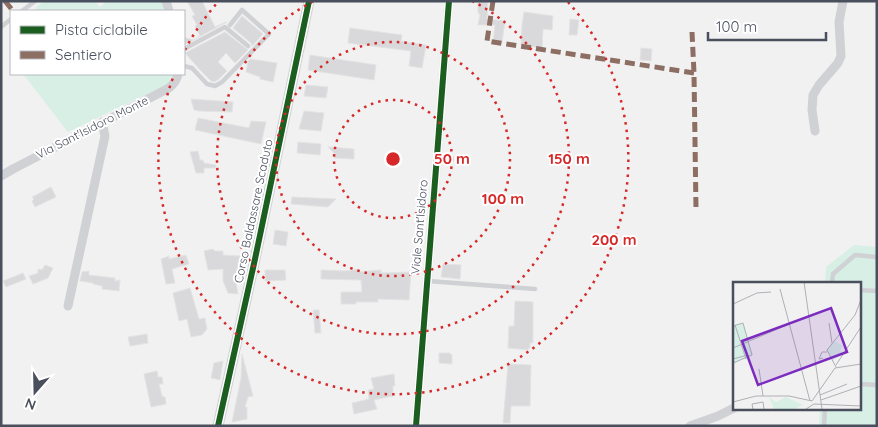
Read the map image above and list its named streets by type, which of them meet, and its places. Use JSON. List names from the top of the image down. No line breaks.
{"streets":{"street":["Via Sant'Isidoro Monte","Corso Baldassare Scaduto","Viale Sant'Isidoro"]},"legend":["Pista ciclabile","Sentiero"],"scale_bar":"100 m","north":"bottom","rings":["50 m","150 m","100 m","200 m"]}
